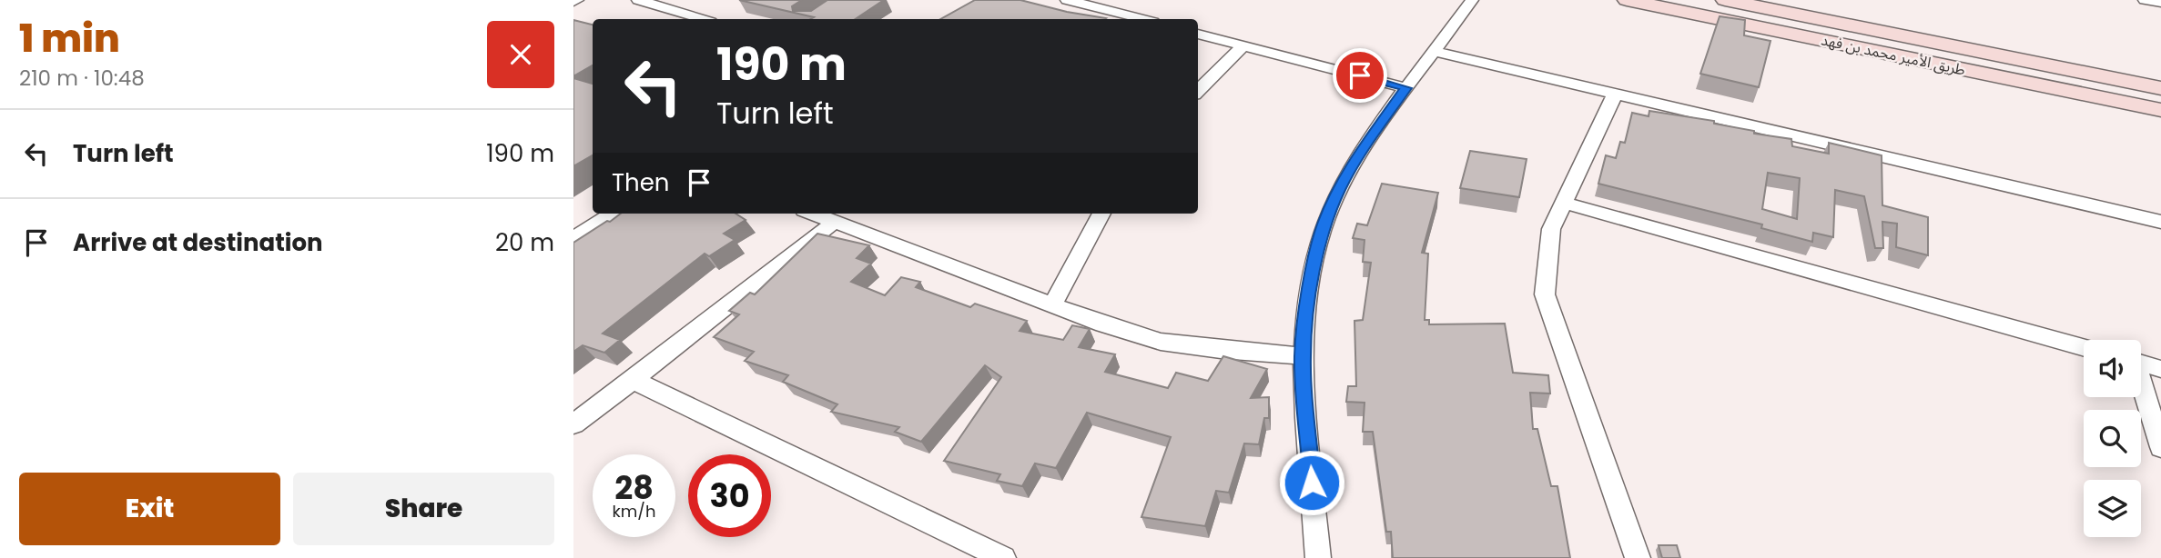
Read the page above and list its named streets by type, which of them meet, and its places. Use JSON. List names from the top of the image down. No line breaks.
{"streets":{"street":["طريق الأمير محمد بن فهد"]},"page":{"heading":["1 min","210 m · 10:48"],"turn":["190 m","Turn left"],"list":[{"name":"Turn left","value":"190 m"},{"name":"Arrive at destination","value":"20 m"}],"then":"Then","speed":"28 km/h","limit":"30","buttons":["Exit","Share"]}}
